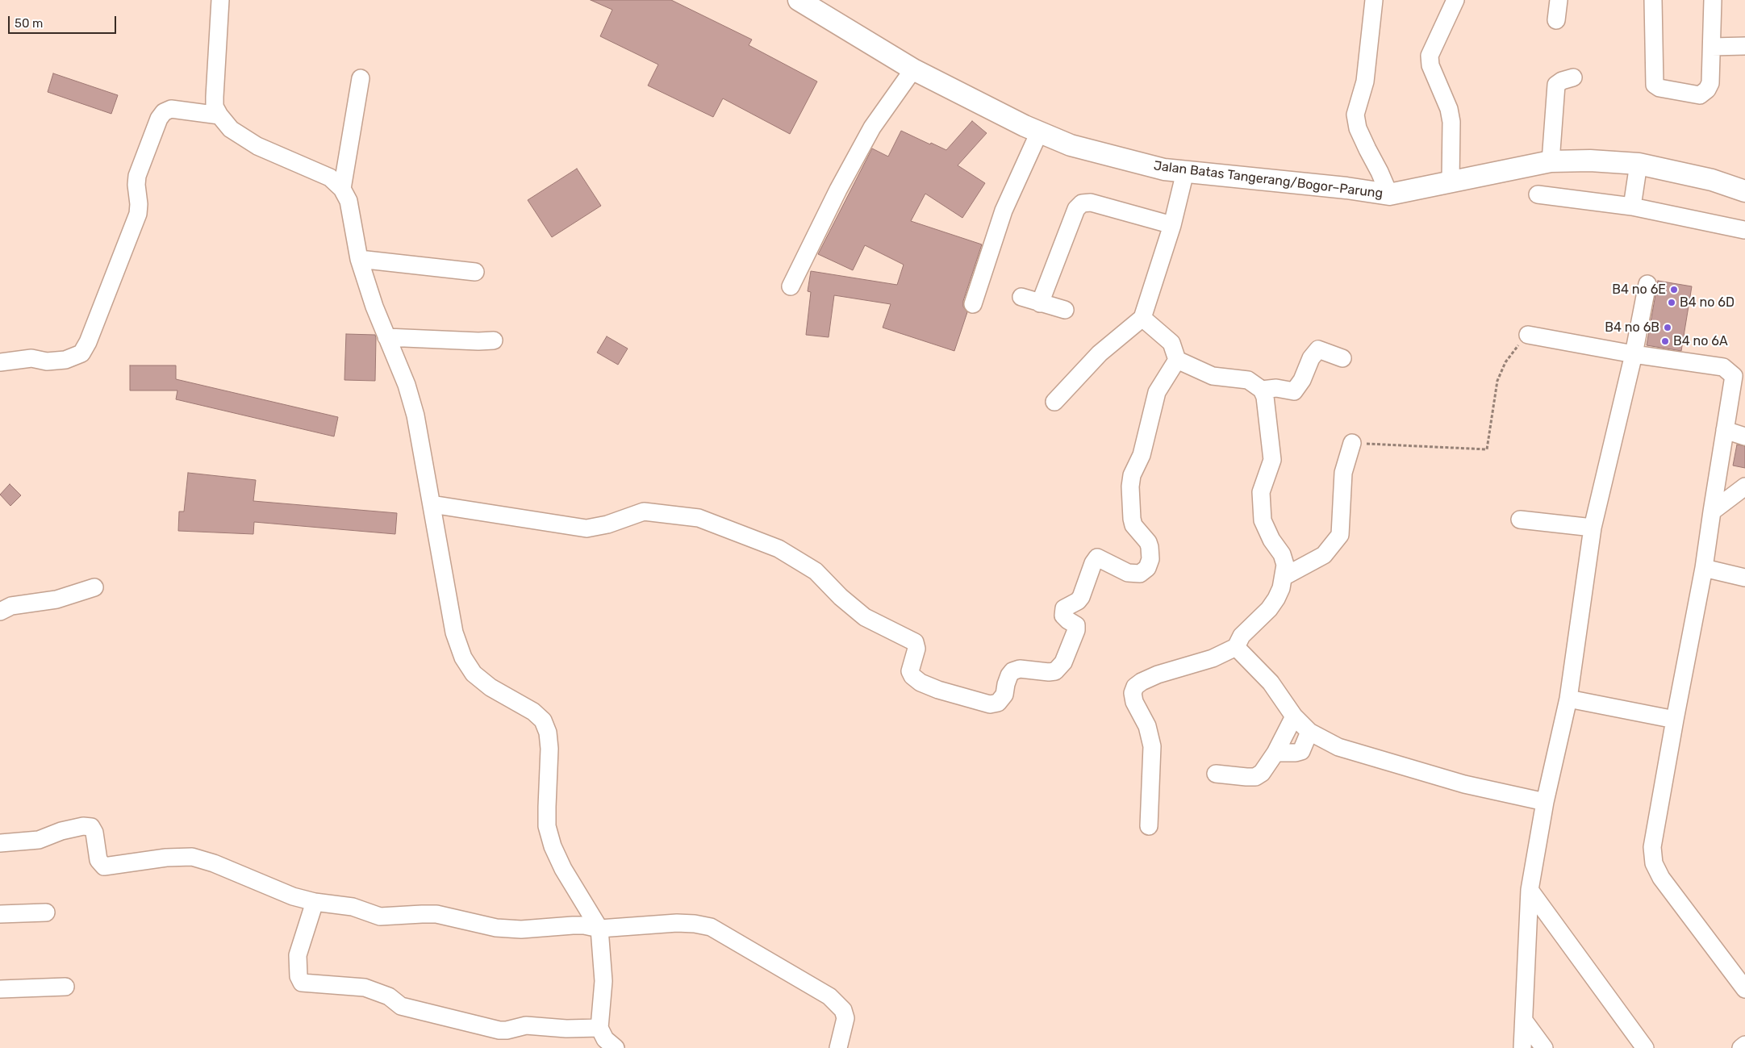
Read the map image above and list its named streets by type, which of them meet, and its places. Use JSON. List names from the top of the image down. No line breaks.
{"streets":{"main road":["Jalan Batas Tangerang/Bogor–Parung"]},"places":["B4 no 6E","B4 no 6D","B4 no 6B","B4 no 6A"],"scale_bar":"50 m"}
